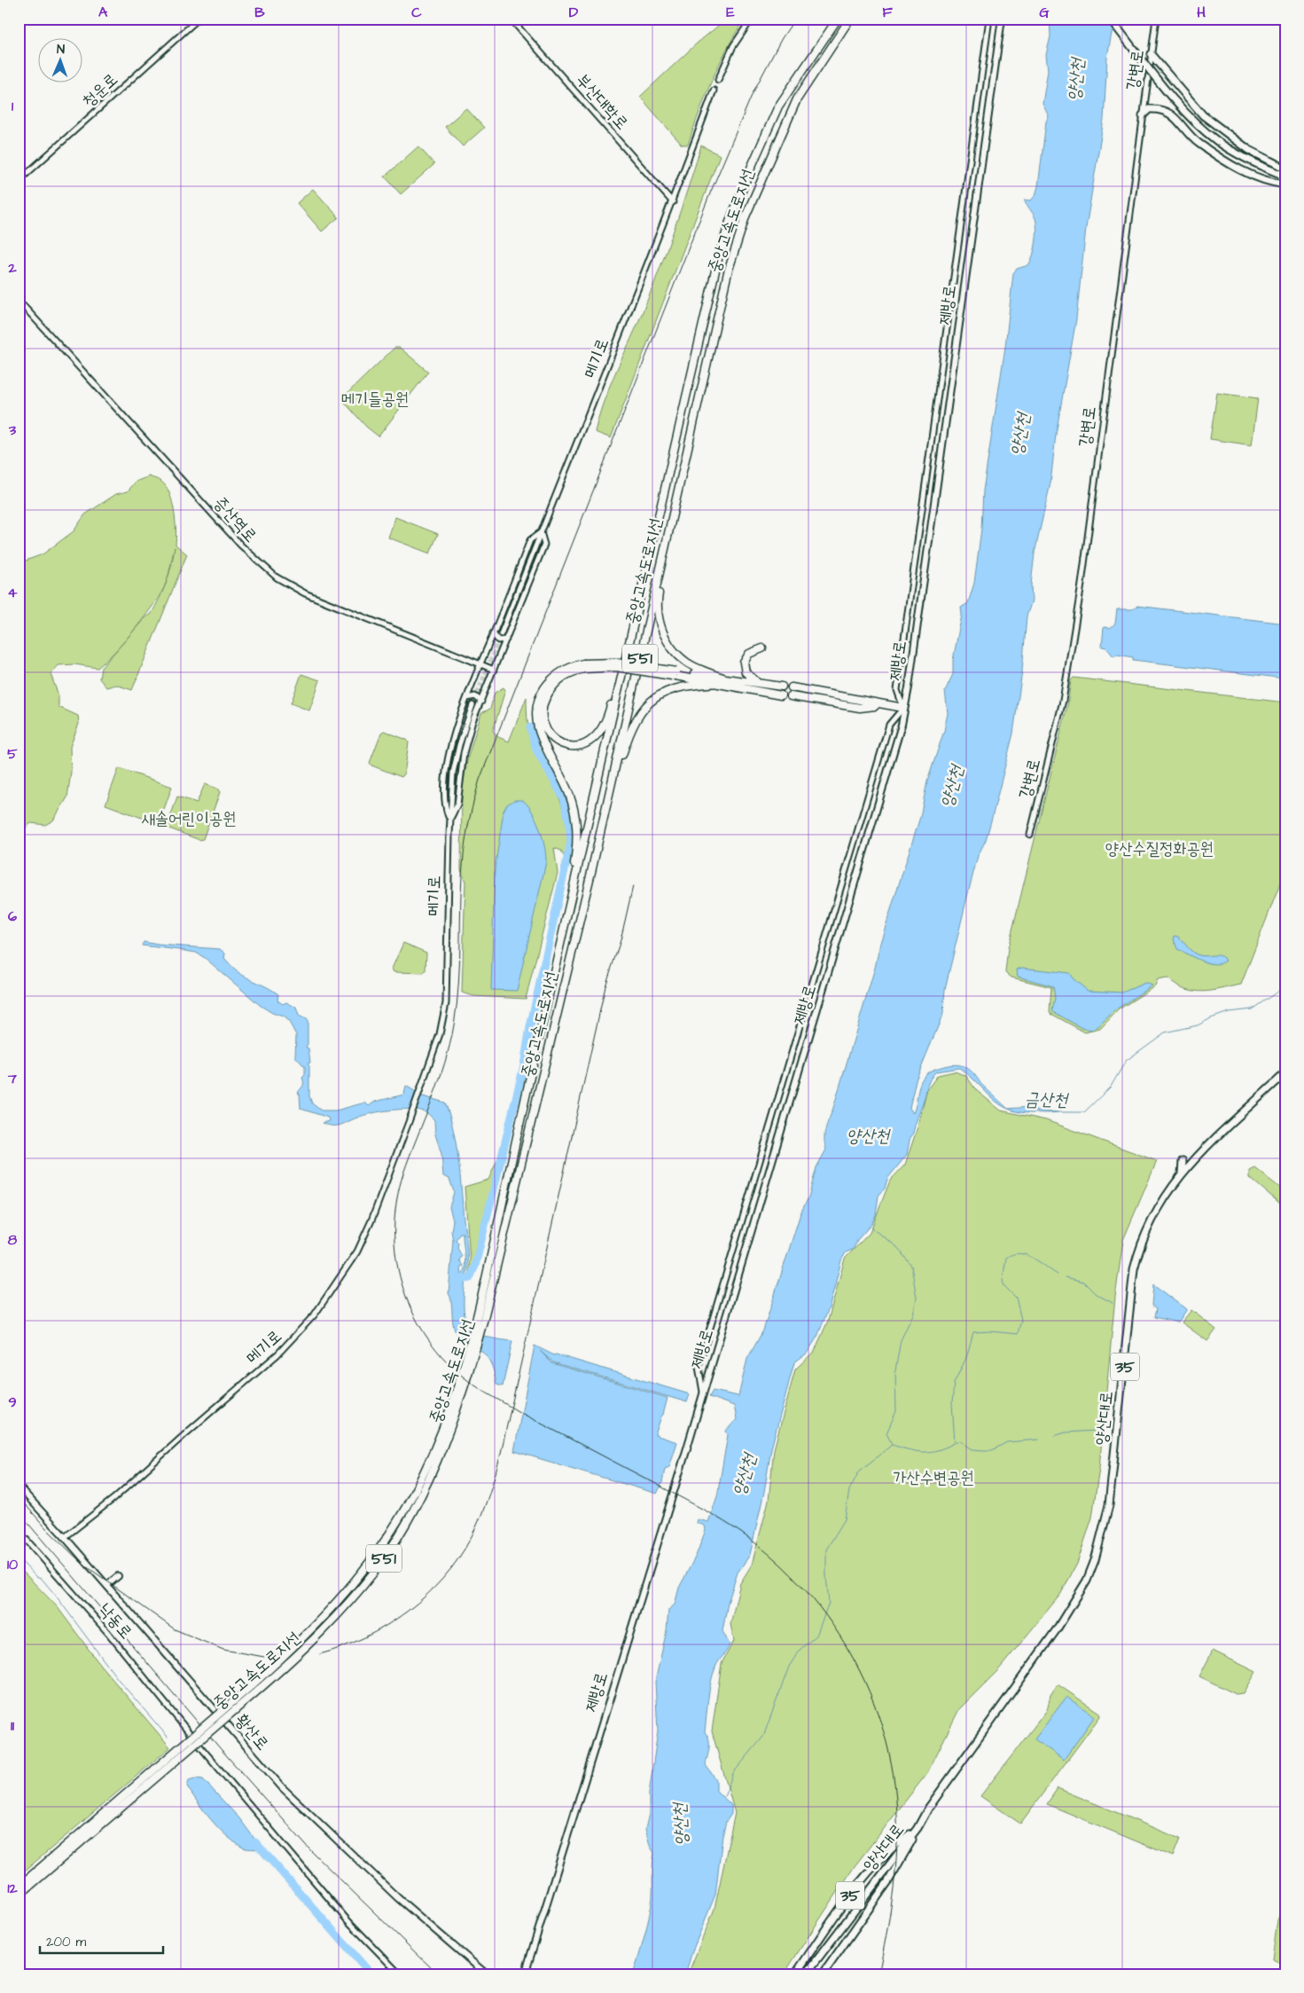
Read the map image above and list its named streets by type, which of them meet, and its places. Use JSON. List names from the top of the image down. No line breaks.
{"streets":{"highway":["중앙고속도로지선","551"],"main road":["제방로","35","양산대로","황산로"],"street":["강변로","청운로","부산대학로","메기로","증산역로","낙동로"]},"crossings":[["부산대학로","메기로"],["메기로","황산로"],["35","양산대로"]],"water":["양산천","금산천"],"parks":["메기들공원","새솔어린이공원","양산수질정화공원","가산수변공원"],"scale_bar":"200 m","north":"top","grid":{"columns":["A","B","C","D","E","F","G","H"],"rows":["1","2","3","4","5","6","7","8","9","10","11","12"]}}
